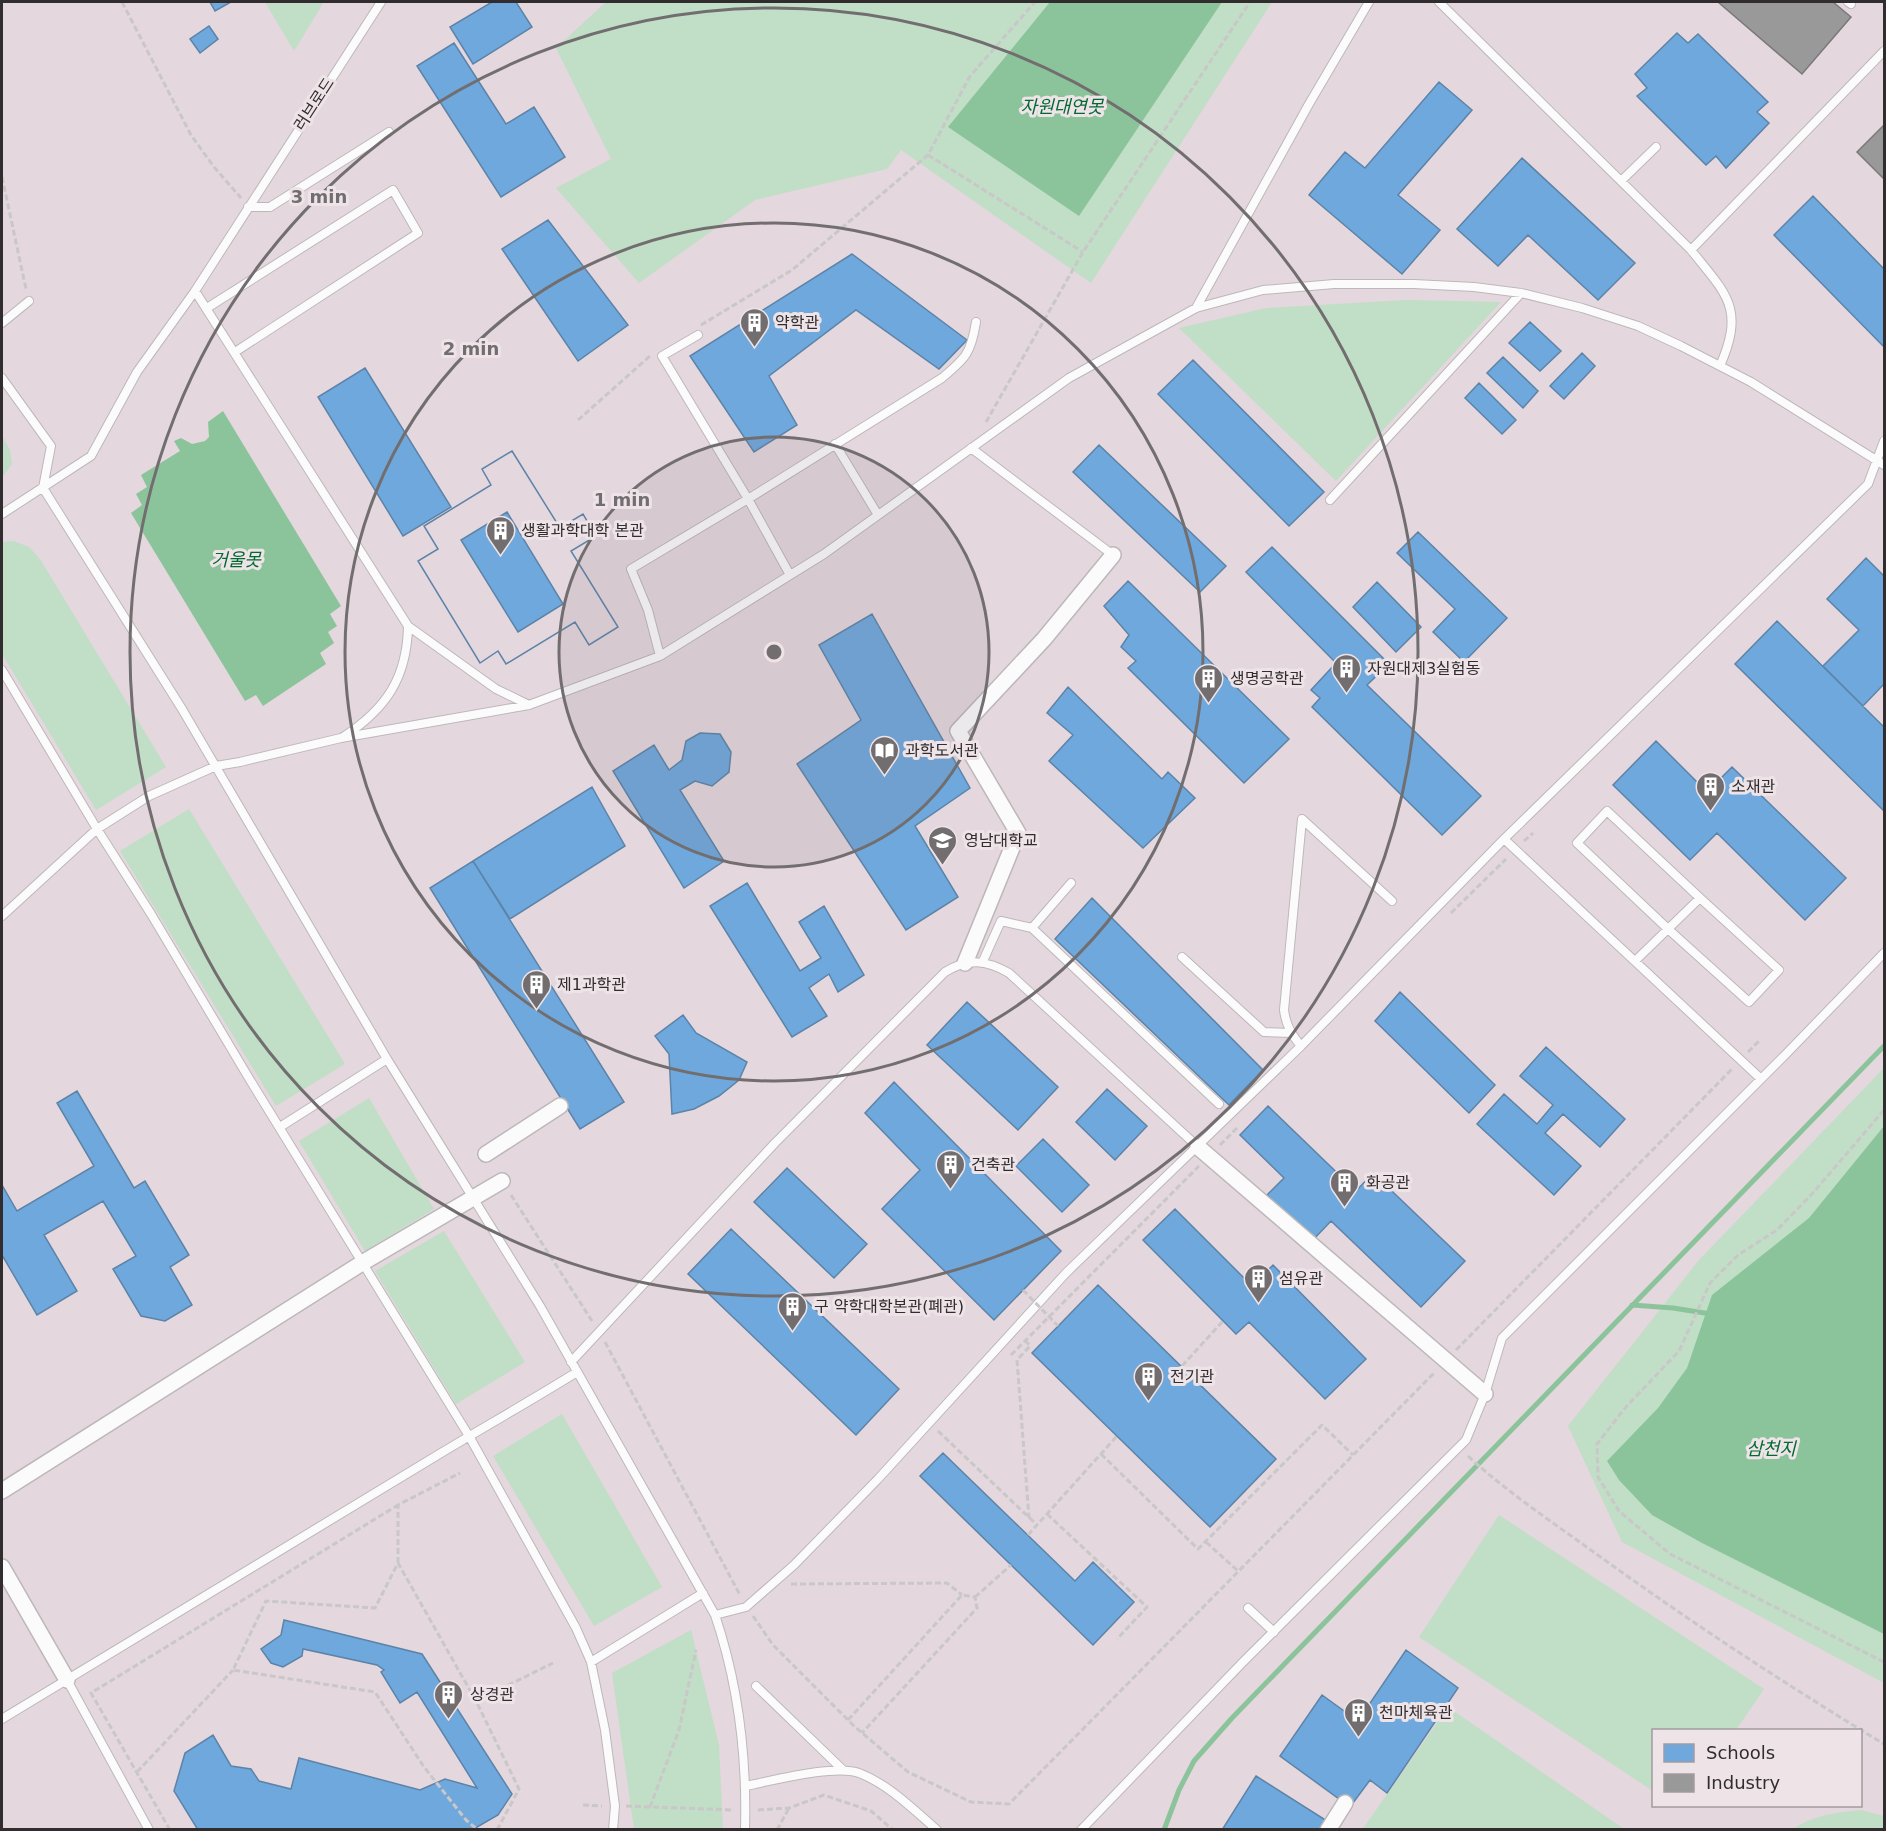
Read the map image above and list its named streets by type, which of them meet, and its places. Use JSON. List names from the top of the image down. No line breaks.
{"streets":{"lane":["러브로드"]},"water":["자원대연못","거울못","삼천지"],"places":{"building":["약학관","생활과학대학 본관","자원대제3실험동","생명공학관","소재관","제1과학관","건축관","화공관","섬유관","구 약학대학본관(폐관)","전기관","상경관","천마체육관"],"library":["과학도서관"],"school or university":["영남대학교"]},"legend":["Schools","Industry"],"rings":["3 min","2 min","1 min"]}
